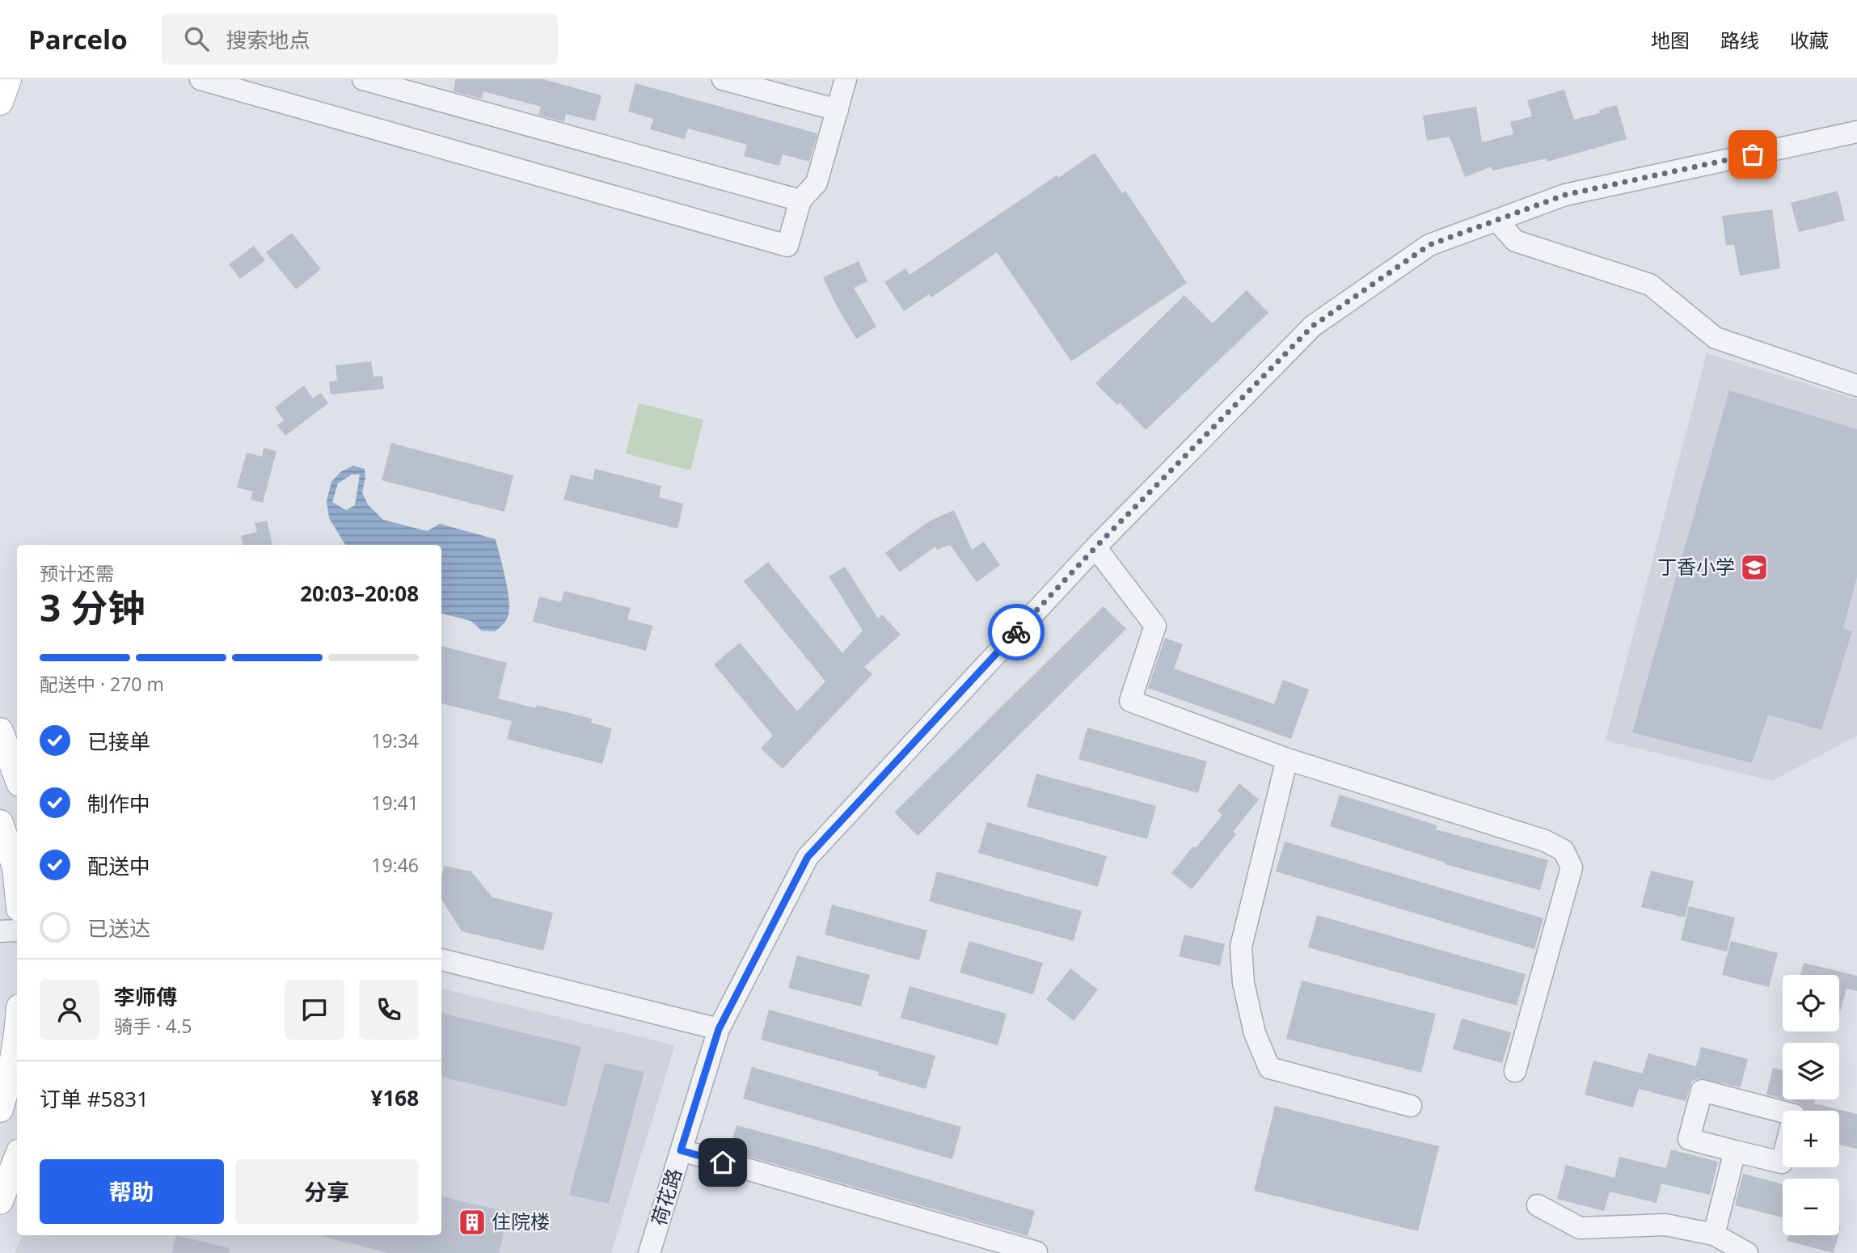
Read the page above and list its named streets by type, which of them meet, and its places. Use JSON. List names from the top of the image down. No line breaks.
{"streets":{"street":["荷花路"]},"places":{"school or university":["丁香小学"],"building":["住院楼"]},"page":{"header":"Parcelo","search":"搜索地点","nav":["地图","路线","收藏"],"heading":["3 分钟","预计还需","20:03–20:08"],"panel":["李师傅","骑手 · 4.5","订单 #5831","¥168"],"bar":"配送中 · 270 m","list":[["已接单","19:34"],["制作中","19:41"],["配送中","19:46"],"已送达"],"map_buttons":["+","−"],"buttons":["帮助","分享"]}}
